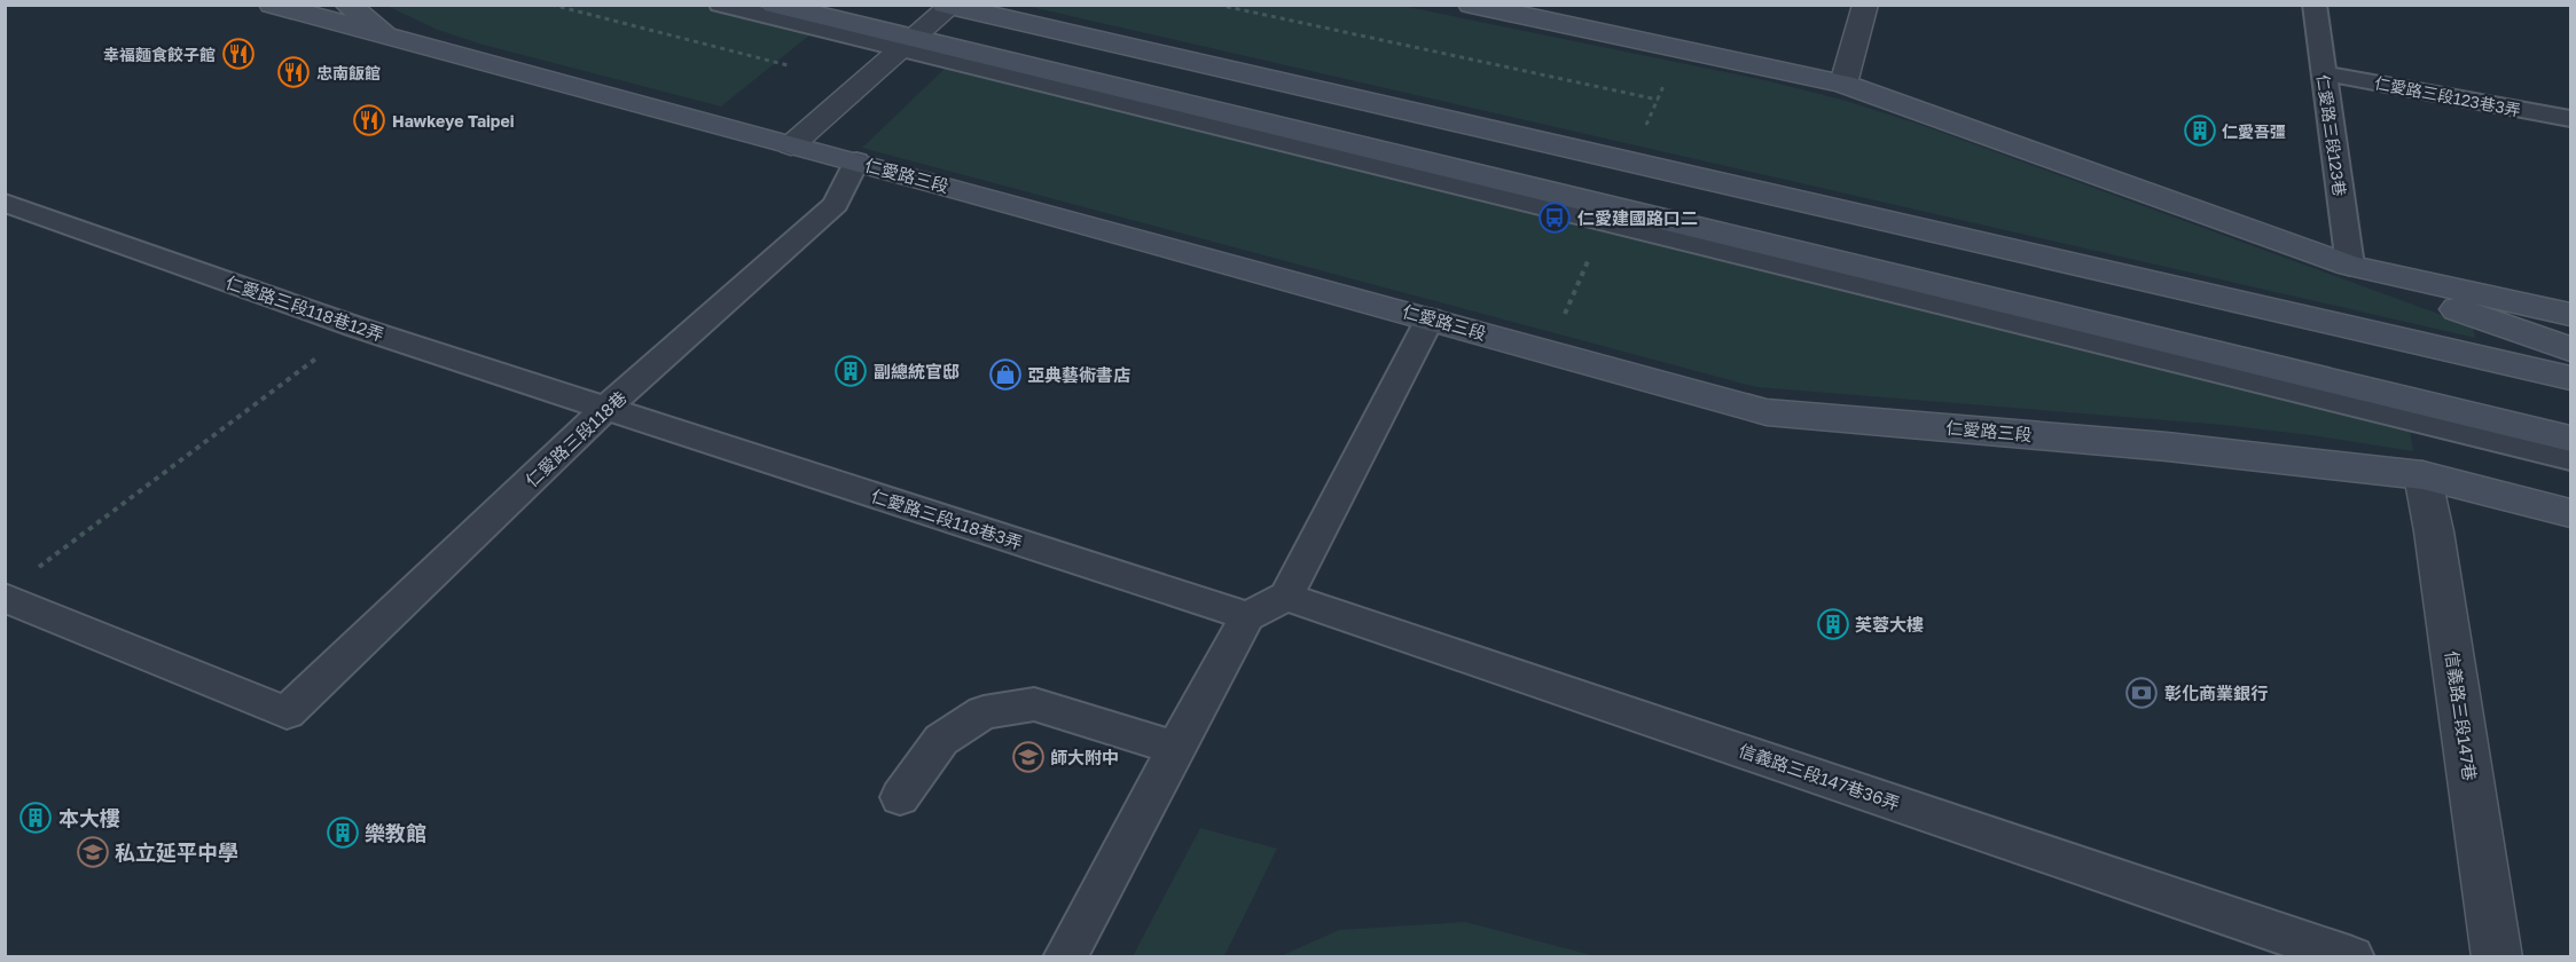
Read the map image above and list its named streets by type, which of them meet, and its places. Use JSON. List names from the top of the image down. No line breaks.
{"streets":{"main road":["仁愛路三段"],"street":["信義路三段147巷"],"lane":["仁愛路三段123巷3弄","仁愛路三段123巷","仁愛路三段118巷12弄","仁愛路三段118巷","仁愛路三段118巷3弄","信義路三段147巷36弄"]},"crossings":[["仁愛路三段123巷3弄","仁愛路三段123巷"],["仁愛路三段","仁愛路三段118巷"],["仁愛路三段","信義路三段147巷"],["仁愛路三段118巷12弄","仁愛路三段118巷"],["仁愛路三段118巷12弄","仁愛路三段118巷3弄"],["仁愛路三段118巷","仁愛路三段118巷3弄"]],"places":{"restaurant":["幸福麵食餃子館","忠南飯館","Hawkeye Taipei"],"building":["仁愛吾彊","副總統官邸","芙蓉大樓","本大樓","樂教館"],"bus stop":["仁愛建國路口二"],"shop":["亞典藝術書店"],"bank":["彰化商業銀行"],"school or university":["師大附中","私立延平中學"]}}
